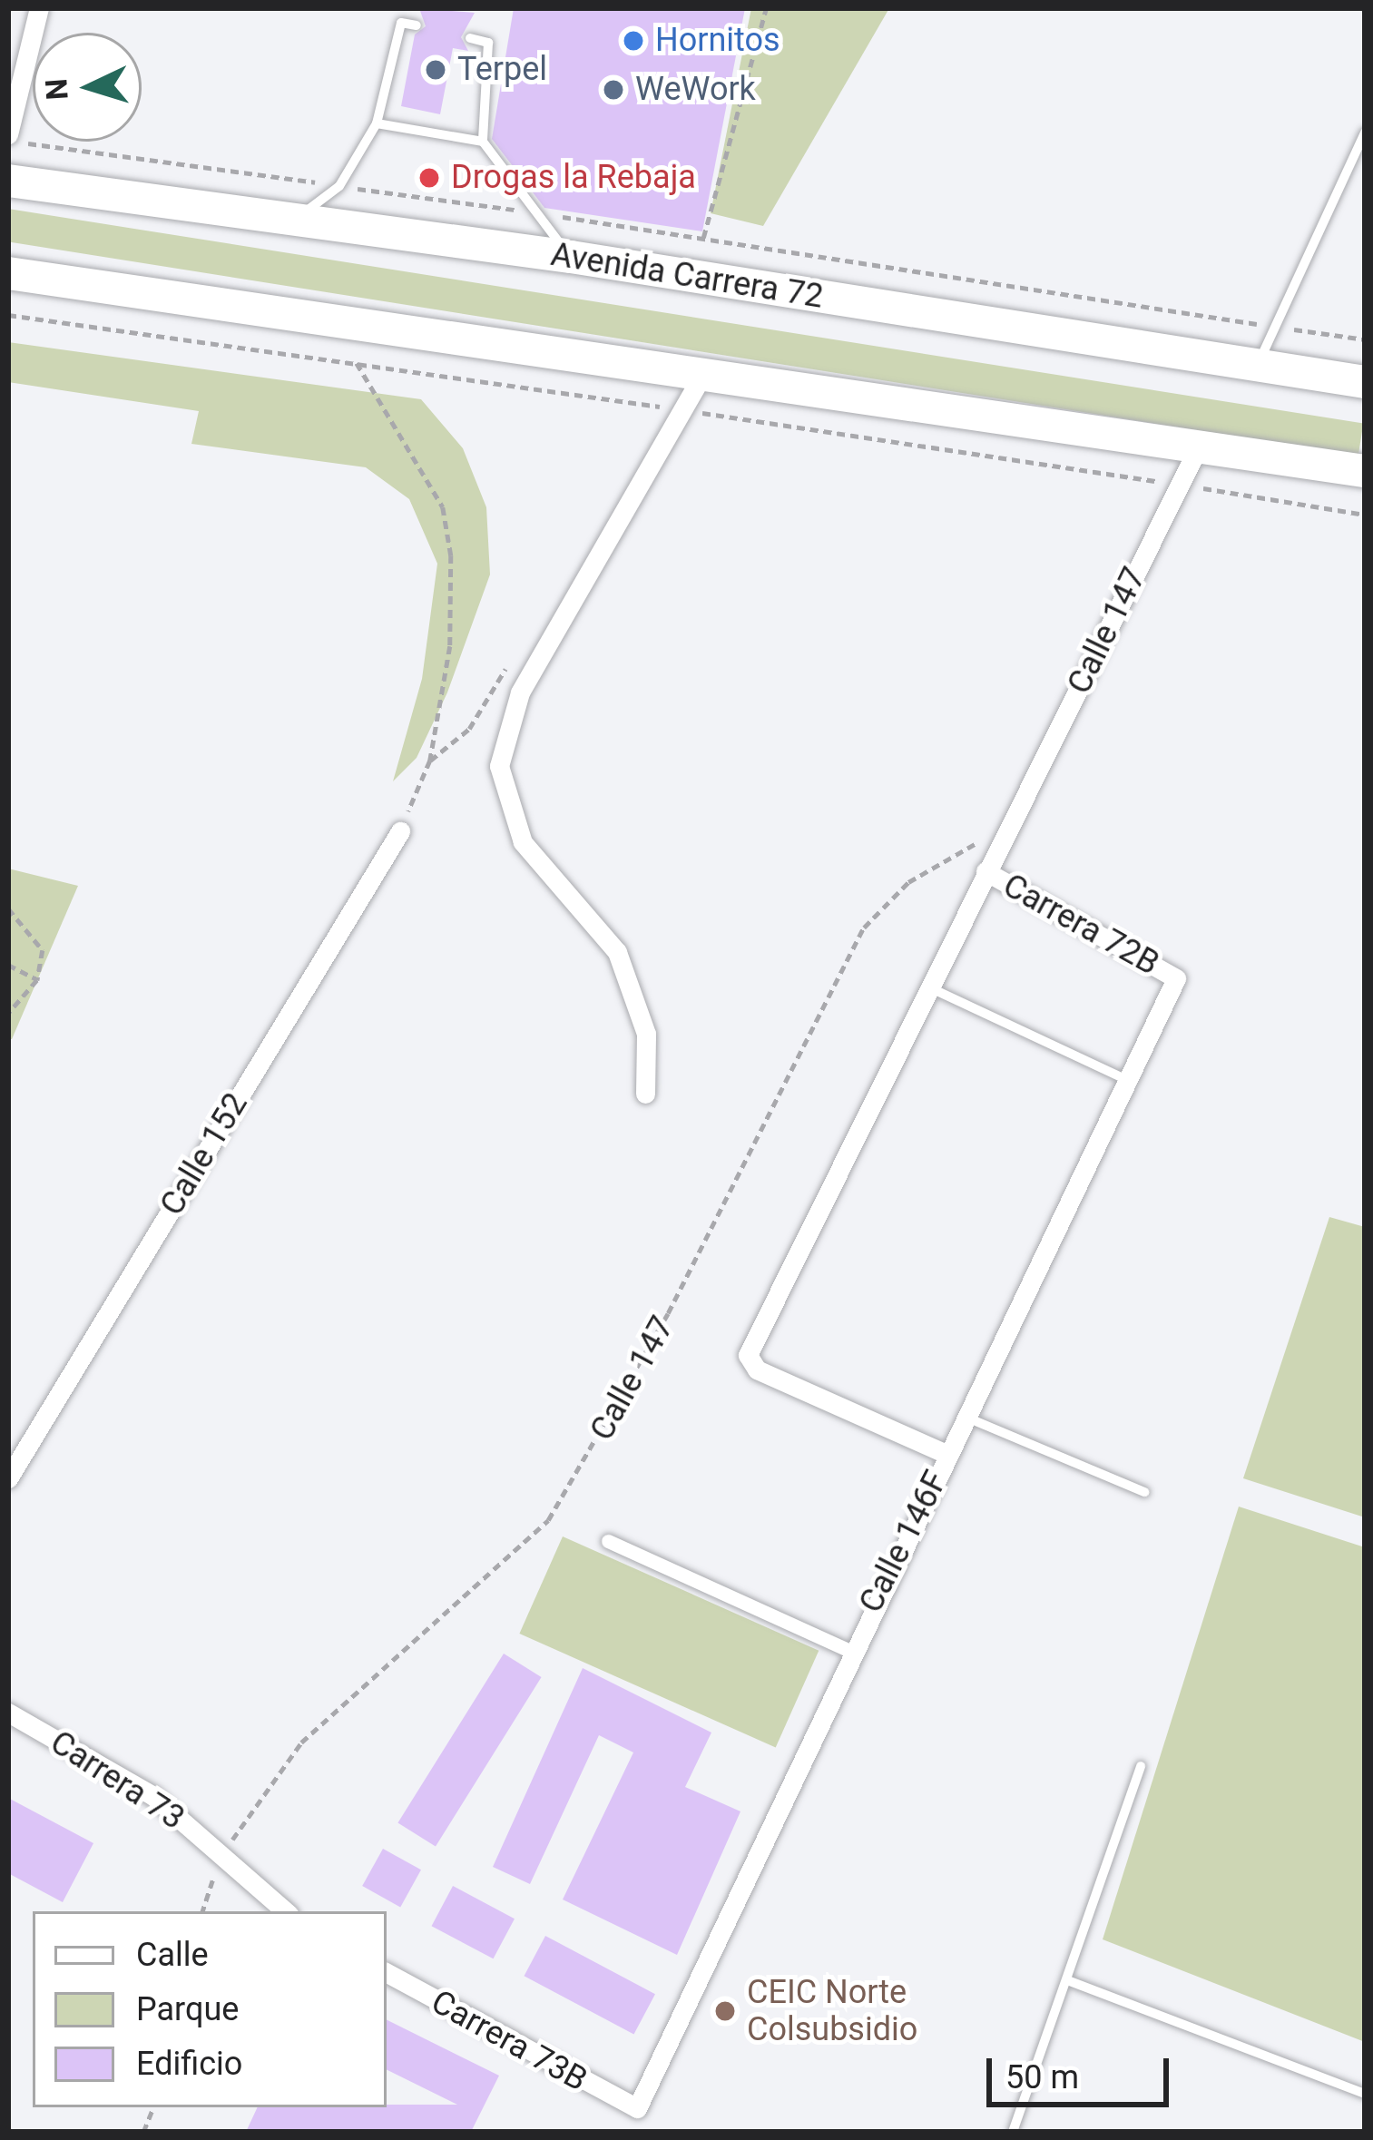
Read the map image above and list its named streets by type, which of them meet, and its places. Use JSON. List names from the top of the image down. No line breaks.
{"streets":{"highway":["Avenida Carrera 72"],"street":["Calle 147","Carrera 72B","Calle 152","Calle 146F","Carrera 73","Carrera 73B"]},"crossings":[["Calle 147","Carrera 72B"],["Calle 147","Calle 146F"],["Calle 147","Carrera 73"],["Carrera 72B","Calle 146F"],["Calle 146F","Carrera 73B"]],"places":["Hornitos","Terpel","WeWork","Drogas la Rebaja","CEIC Norte Colsubsidio"],"legend":["Calle","Parque","Edificio"],"scale_bar":"50 m","north":"left"}
